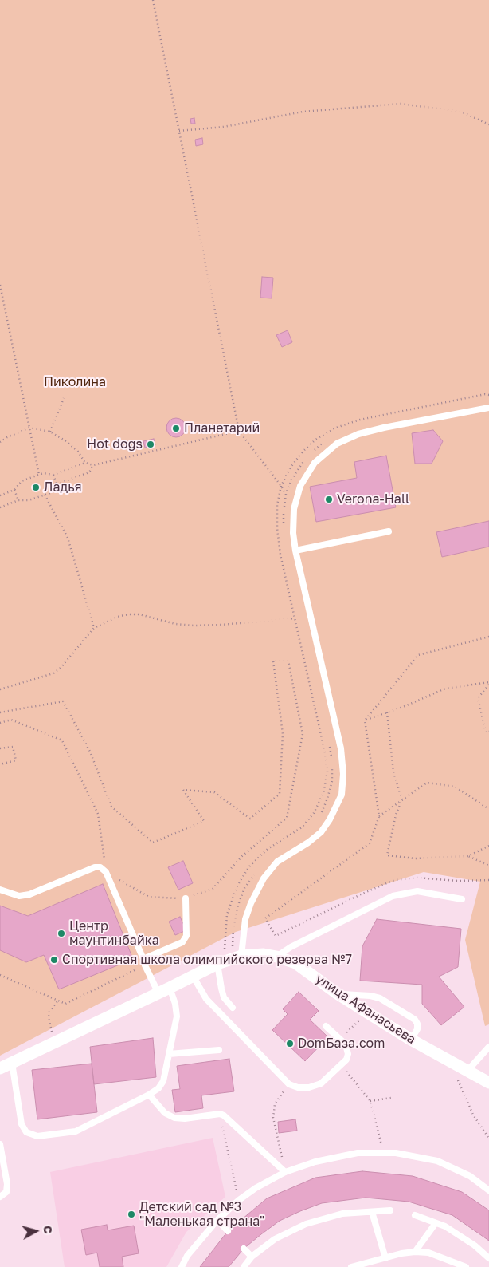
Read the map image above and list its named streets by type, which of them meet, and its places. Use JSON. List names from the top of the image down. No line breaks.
{"streets":{"street":["улица Афанасьева"]},"parks":["Пиколина"],"places":["Планетарий","Hot dogs","Ладья","Verona-Hall","Центр маунтинбайка","Спортивная школа олимпийского резерва №7","DomБаза.com","Детский сад №3 \"Маленькая страна\""],"north":"right"}
